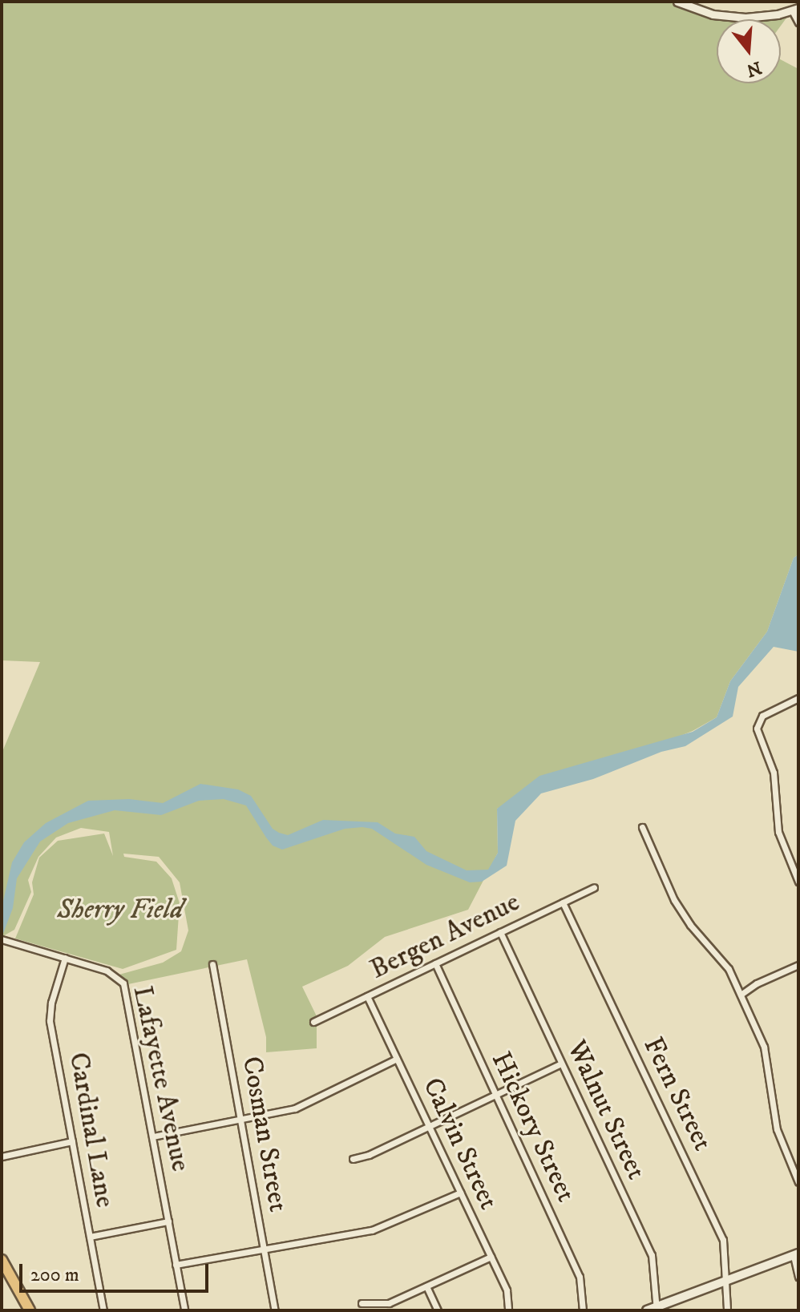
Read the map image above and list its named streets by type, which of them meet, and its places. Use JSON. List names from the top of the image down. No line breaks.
{"streets":{"street":["Bergen Avenue","Lafayette Avenue","Fern Street","Walnut Street","Hickory Street","Cardinal Lane","Cosman Street","Calvin Street"]},"crossings":[["Bergen Avenue","Fern Street"],["Bergen Avenue","Walnut Street"],["Bergen Avenue","Hickory Street"],["Bergen Avenue","Calvin Street"],["Lafayette Avenue","Cardinal Lane"]],"parks":["Sherry Field"],"scale_bar":"200 m","north":"bottom"}
